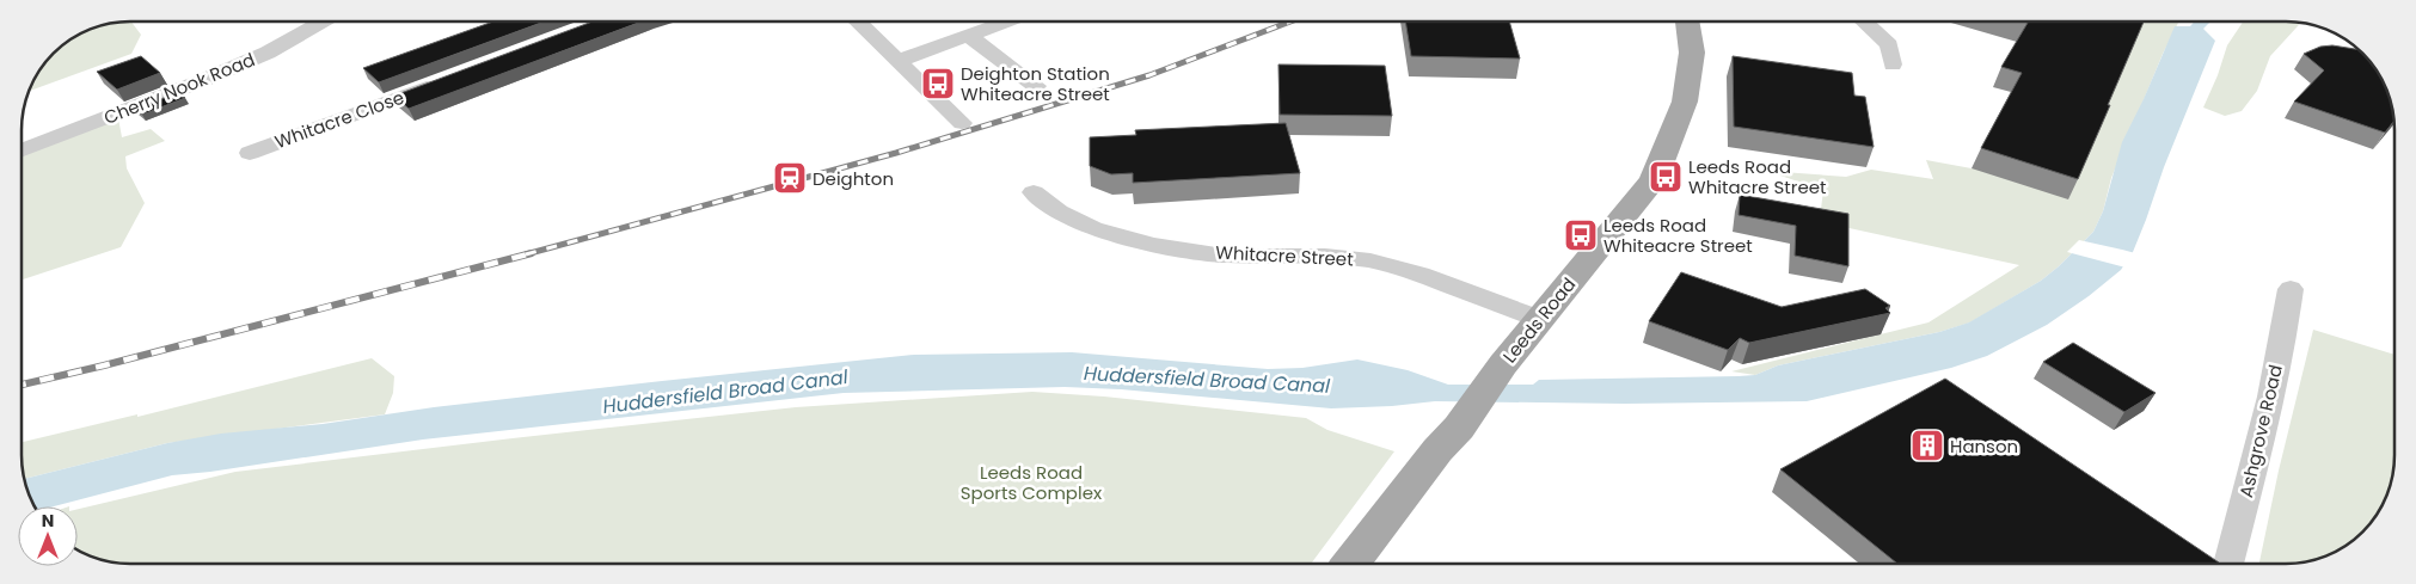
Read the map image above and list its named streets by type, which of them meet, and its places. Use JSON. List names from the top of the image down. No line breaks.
{"streets":{"main road":["Leeds Road"],"street":["Cherry Nook Road","Whitacre Close","Whitacre Street","Ashgrove Road"]},"crossings":[["Whitacre Street","Leeds Road"]],"water":["Huddersfield Broad Canal"],"parks":["Leeds Road Sports Complex"],"places":{"bus stop":["Deighton Station Whiteacre Street","Leeds Road Whitacre Street","Leeds Road Whiteacre Street"],"station":["Deighton"],"building":["Hanson"]},"north":"top"}
